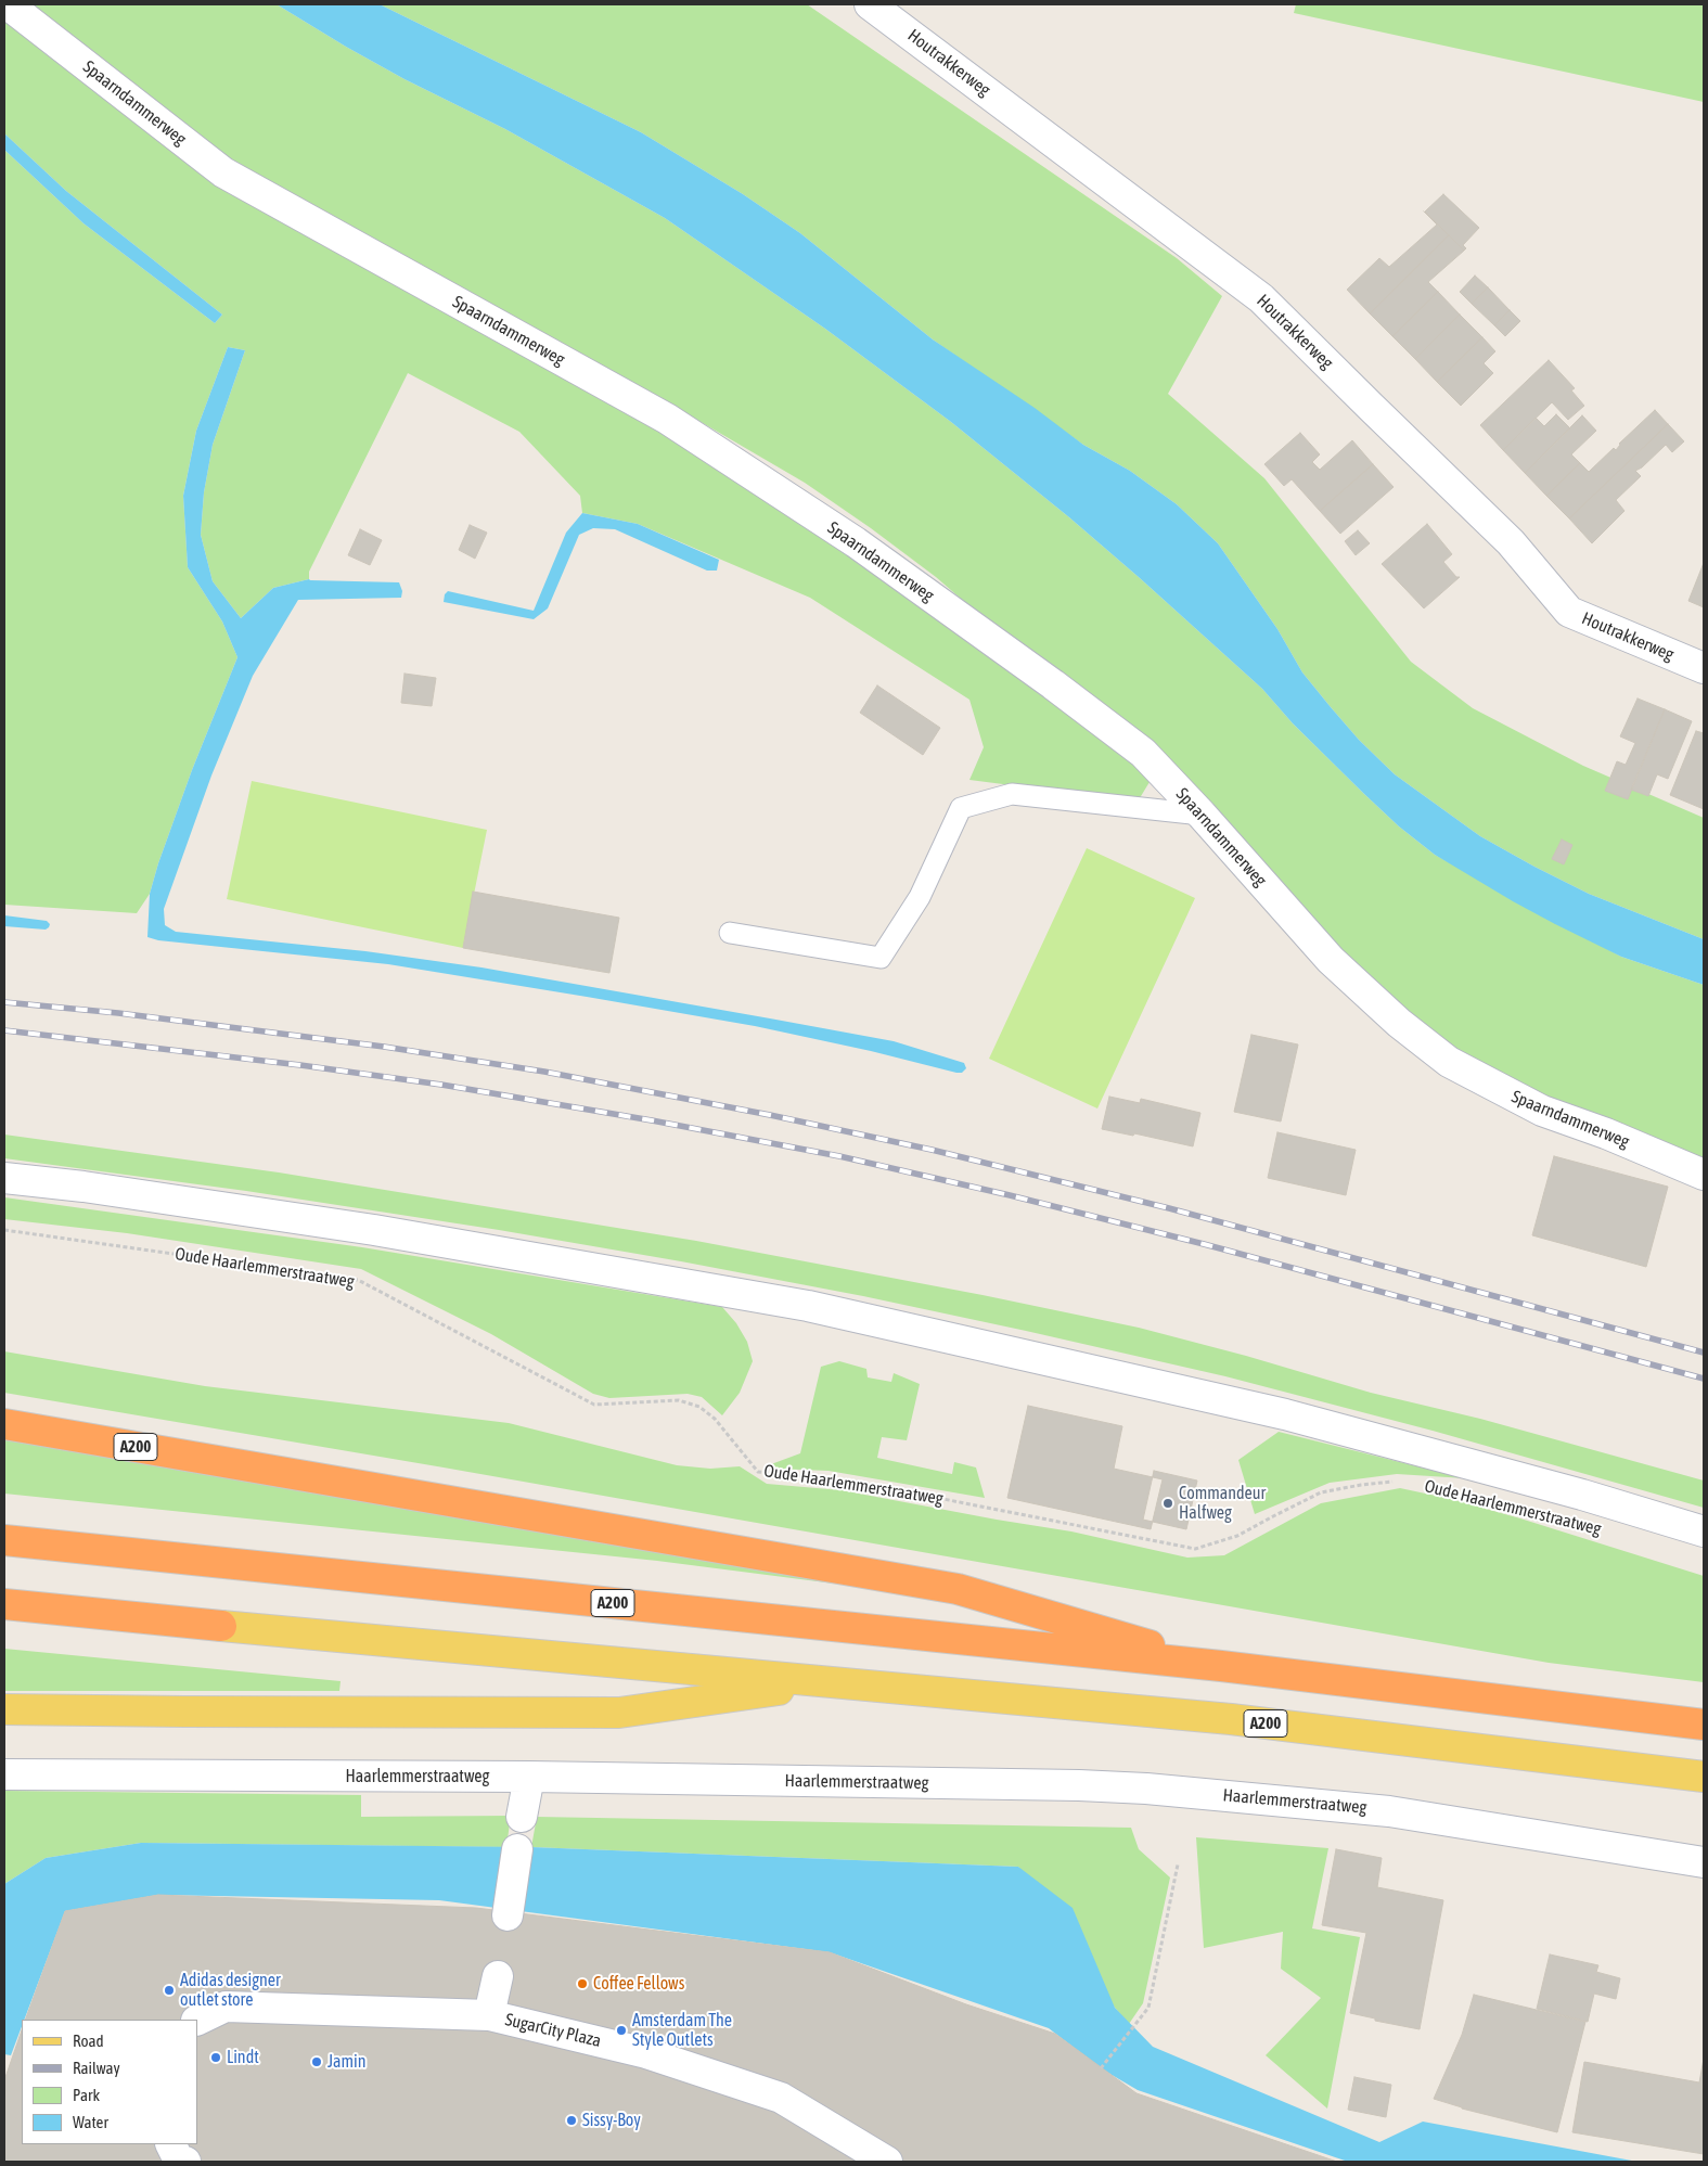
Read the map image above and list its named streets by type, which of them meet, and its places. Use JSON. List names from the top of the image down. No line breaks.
{"streets":{"highway":["A200"],"street":["Houtrakkerweg","Spaarndammerweg","Oude Haarlemmerstraatweg","Haarlemmerstraatweg","SugarCity Plaza"]},"places":["Commandeur Halfweg","Coffee Fellows","Adidas designer outlet store","Amsterdam The Style Outlets","Lindt","Jamin","Sissy-Boy"],"legend":["Road","Railway","Park","Water"]}
